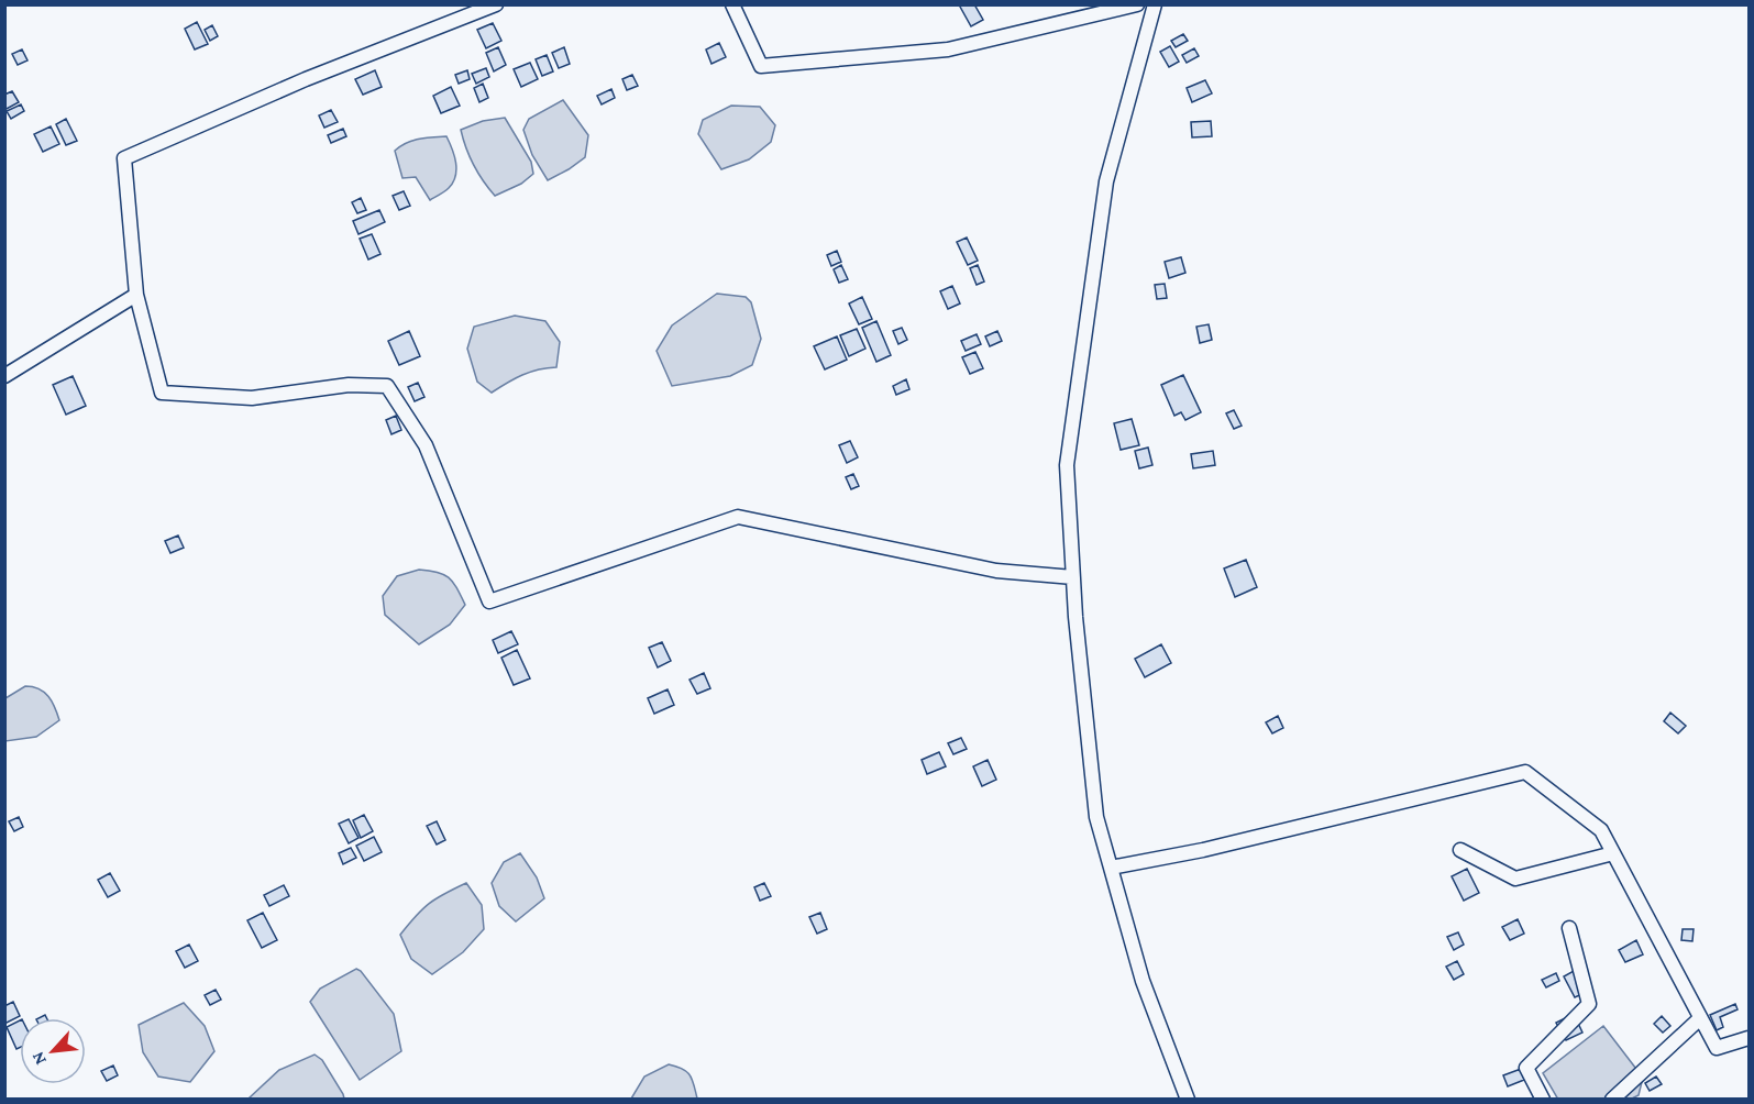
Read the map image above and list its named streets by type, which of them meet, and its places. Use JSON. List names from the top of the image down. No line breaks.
{"north":"bottom left"}
